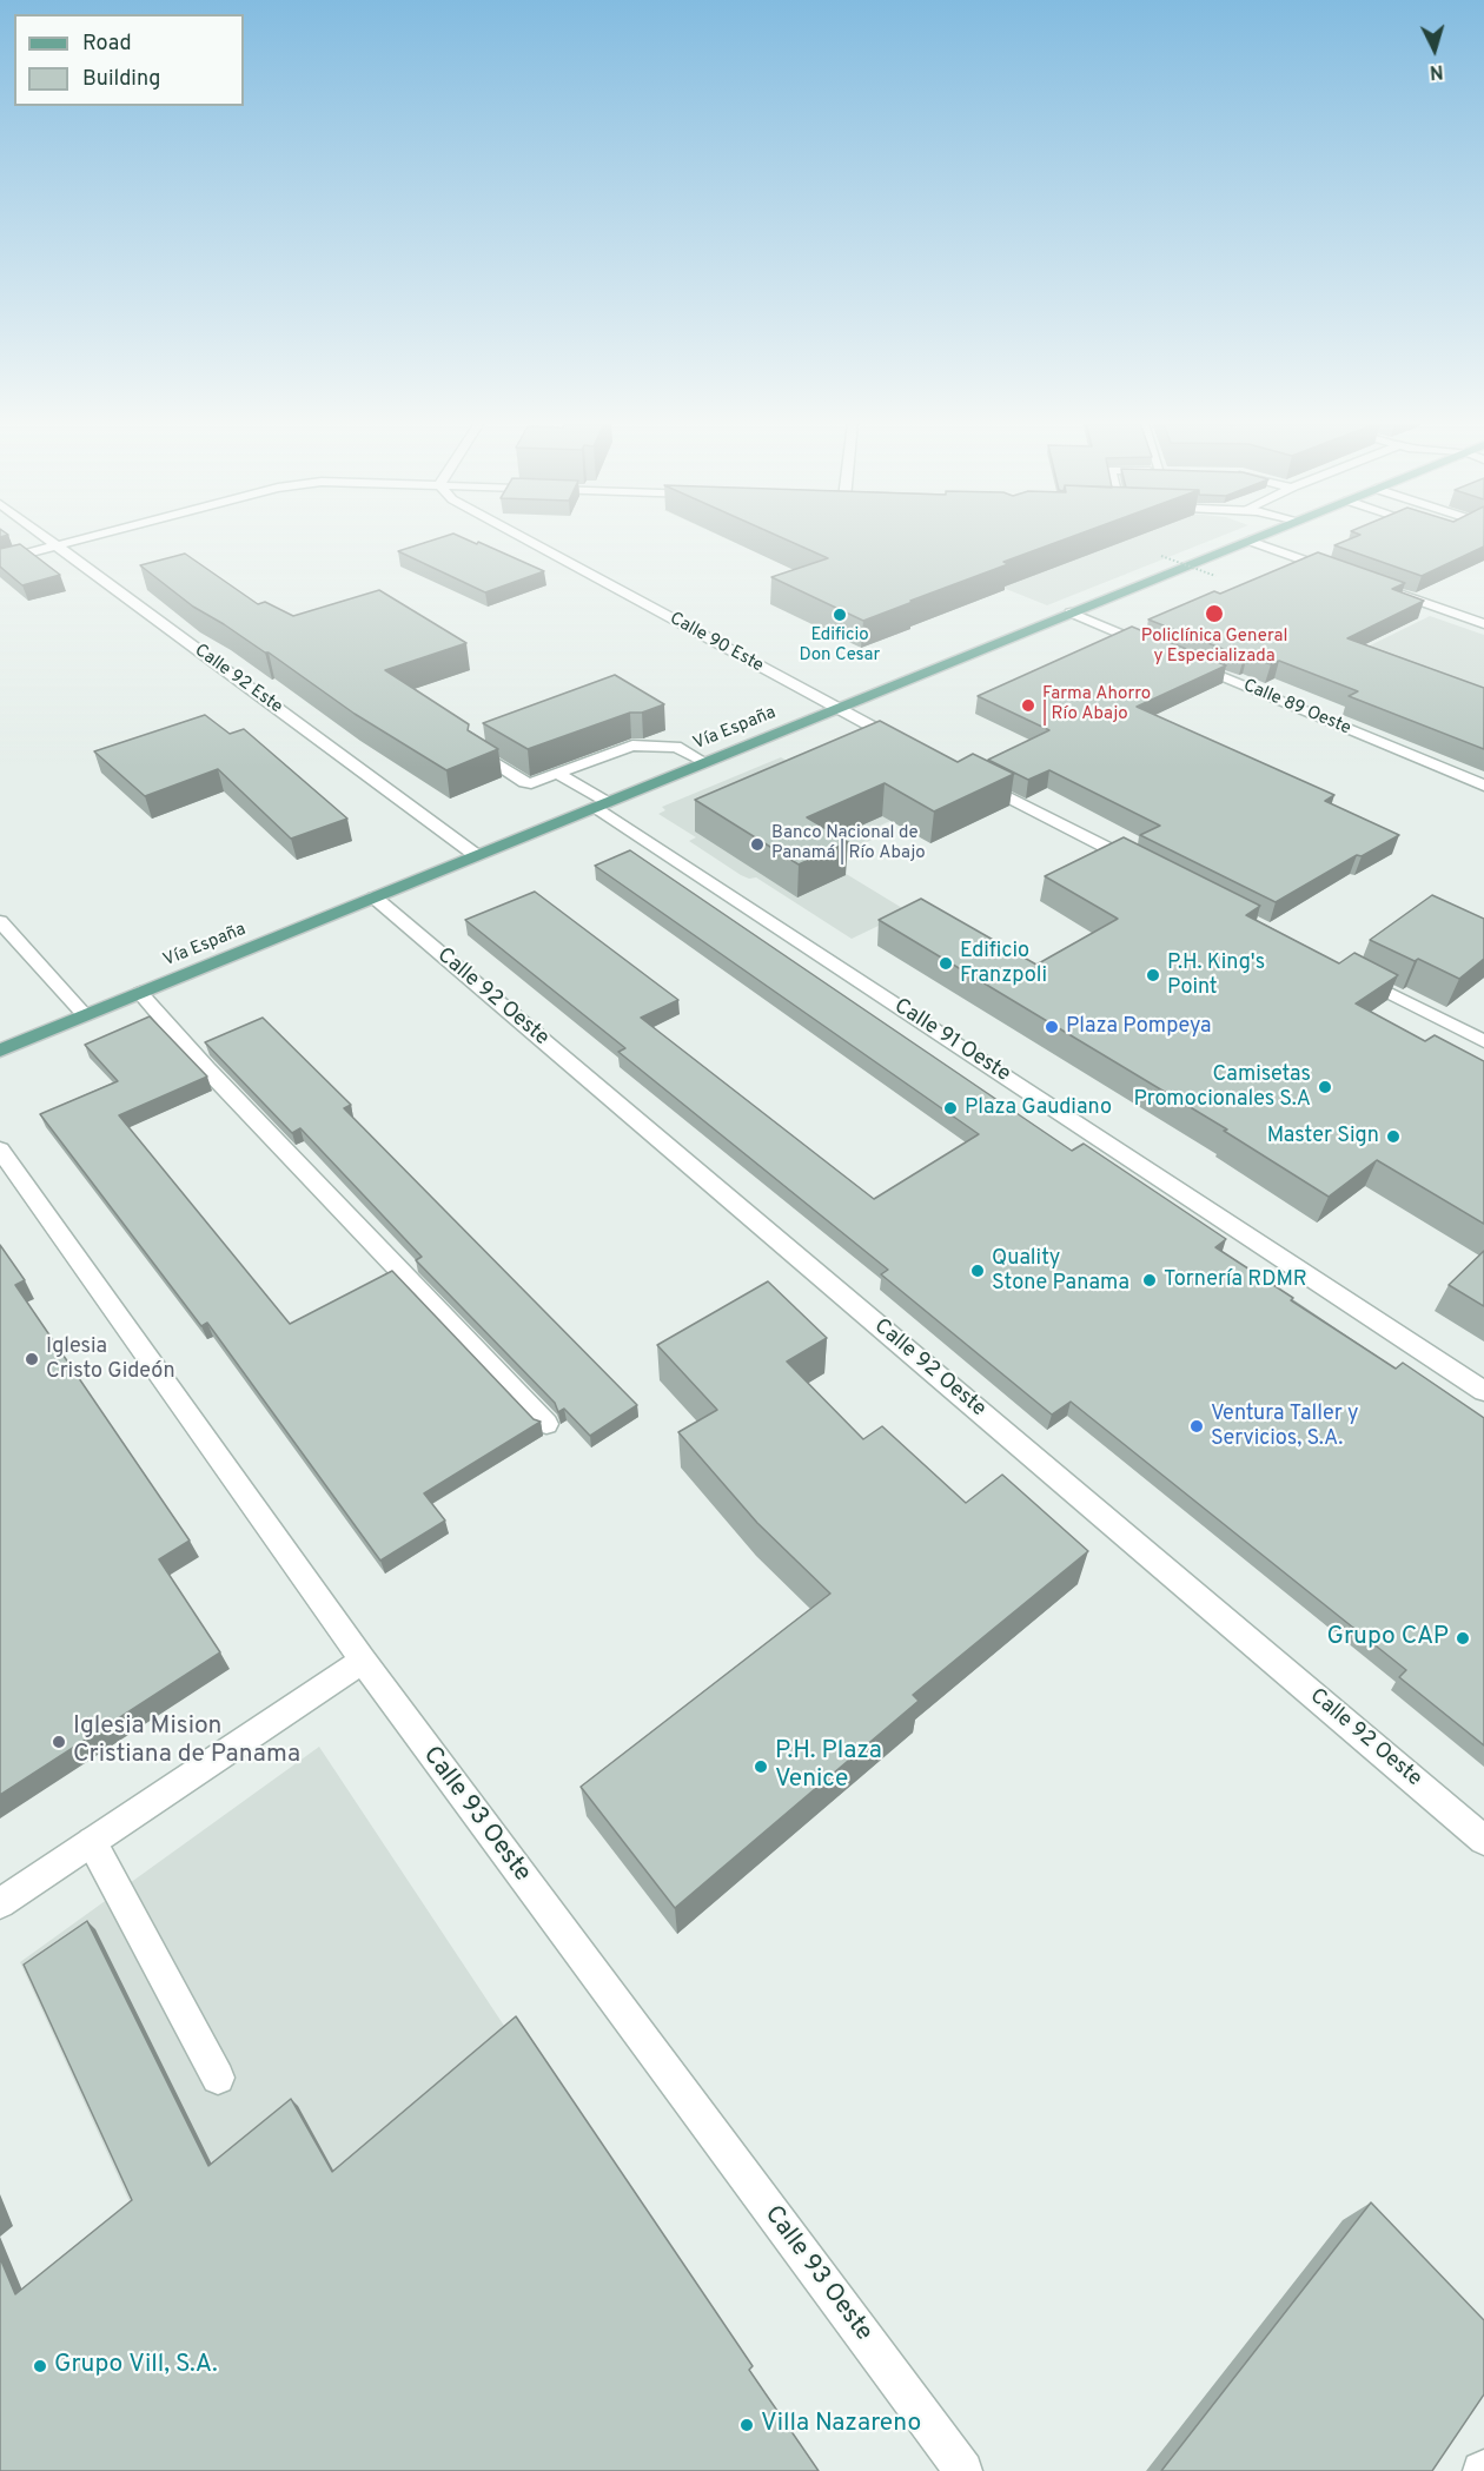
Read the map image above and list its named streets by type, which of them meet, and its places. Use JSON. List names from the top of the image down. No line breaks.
{"streets":{"main road":["Vía España"],"street":["Calle 90 Este","Calle 92 Este","Calle 89 Oeste","Calle 92 Oeste","Calle 91 Oeste","Calle 93 Oeste"]},"crossings":[["Calle 90 Este","Vía España"],["Calle 92 Este","Vía España"],["Vía España","Calle 92 Oeste"],["Vía España","Calle 91 Oeste"]],"places":["Policlínica General y Especializada","Edificio Don Cesar","Farma Ahorro | Río Abajo","Banco Nacional de Panamá | Río Abajo","Edificio Franzpoli","P.H. King's Point","Plaza Pompeya","Camisetas Promocionales S.A","Plaza Gaudiano","Master Sign","Quality Stone Panama","Tornería RDMR","Iglesia Cristo Gideón","Ventura Taller y Servicios, S.A.","Grupo CAP","Iglesia Mision Cristiana de Panama","P.H. Plaza Venice","Grupo Vill, S.A.","Villa Nazareno"],"legend":["Road","Building"],"north":"bottom"}
